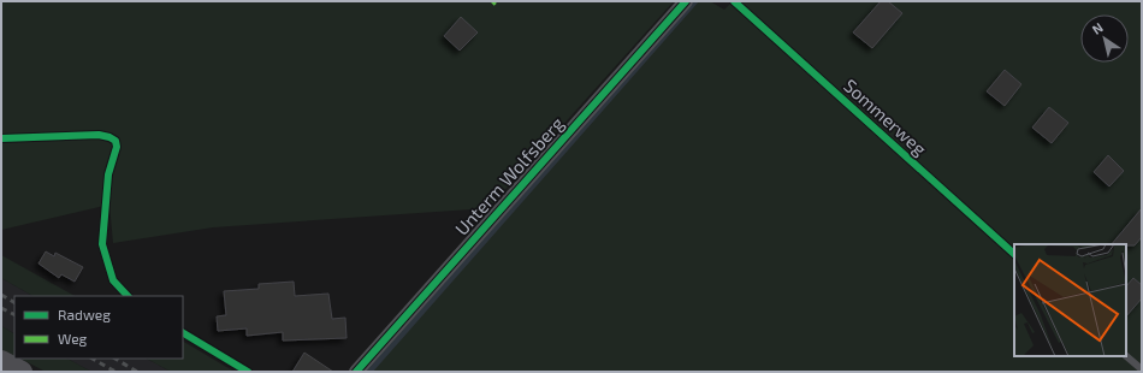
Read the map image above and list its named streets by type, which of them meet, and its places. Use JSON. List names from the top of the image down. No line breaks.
{"streets":{"street":["Unterm Wolfsberg"],"lane":["Sommerweg"]},"legend":["Radweg","Weg"],"north":"top left"}
